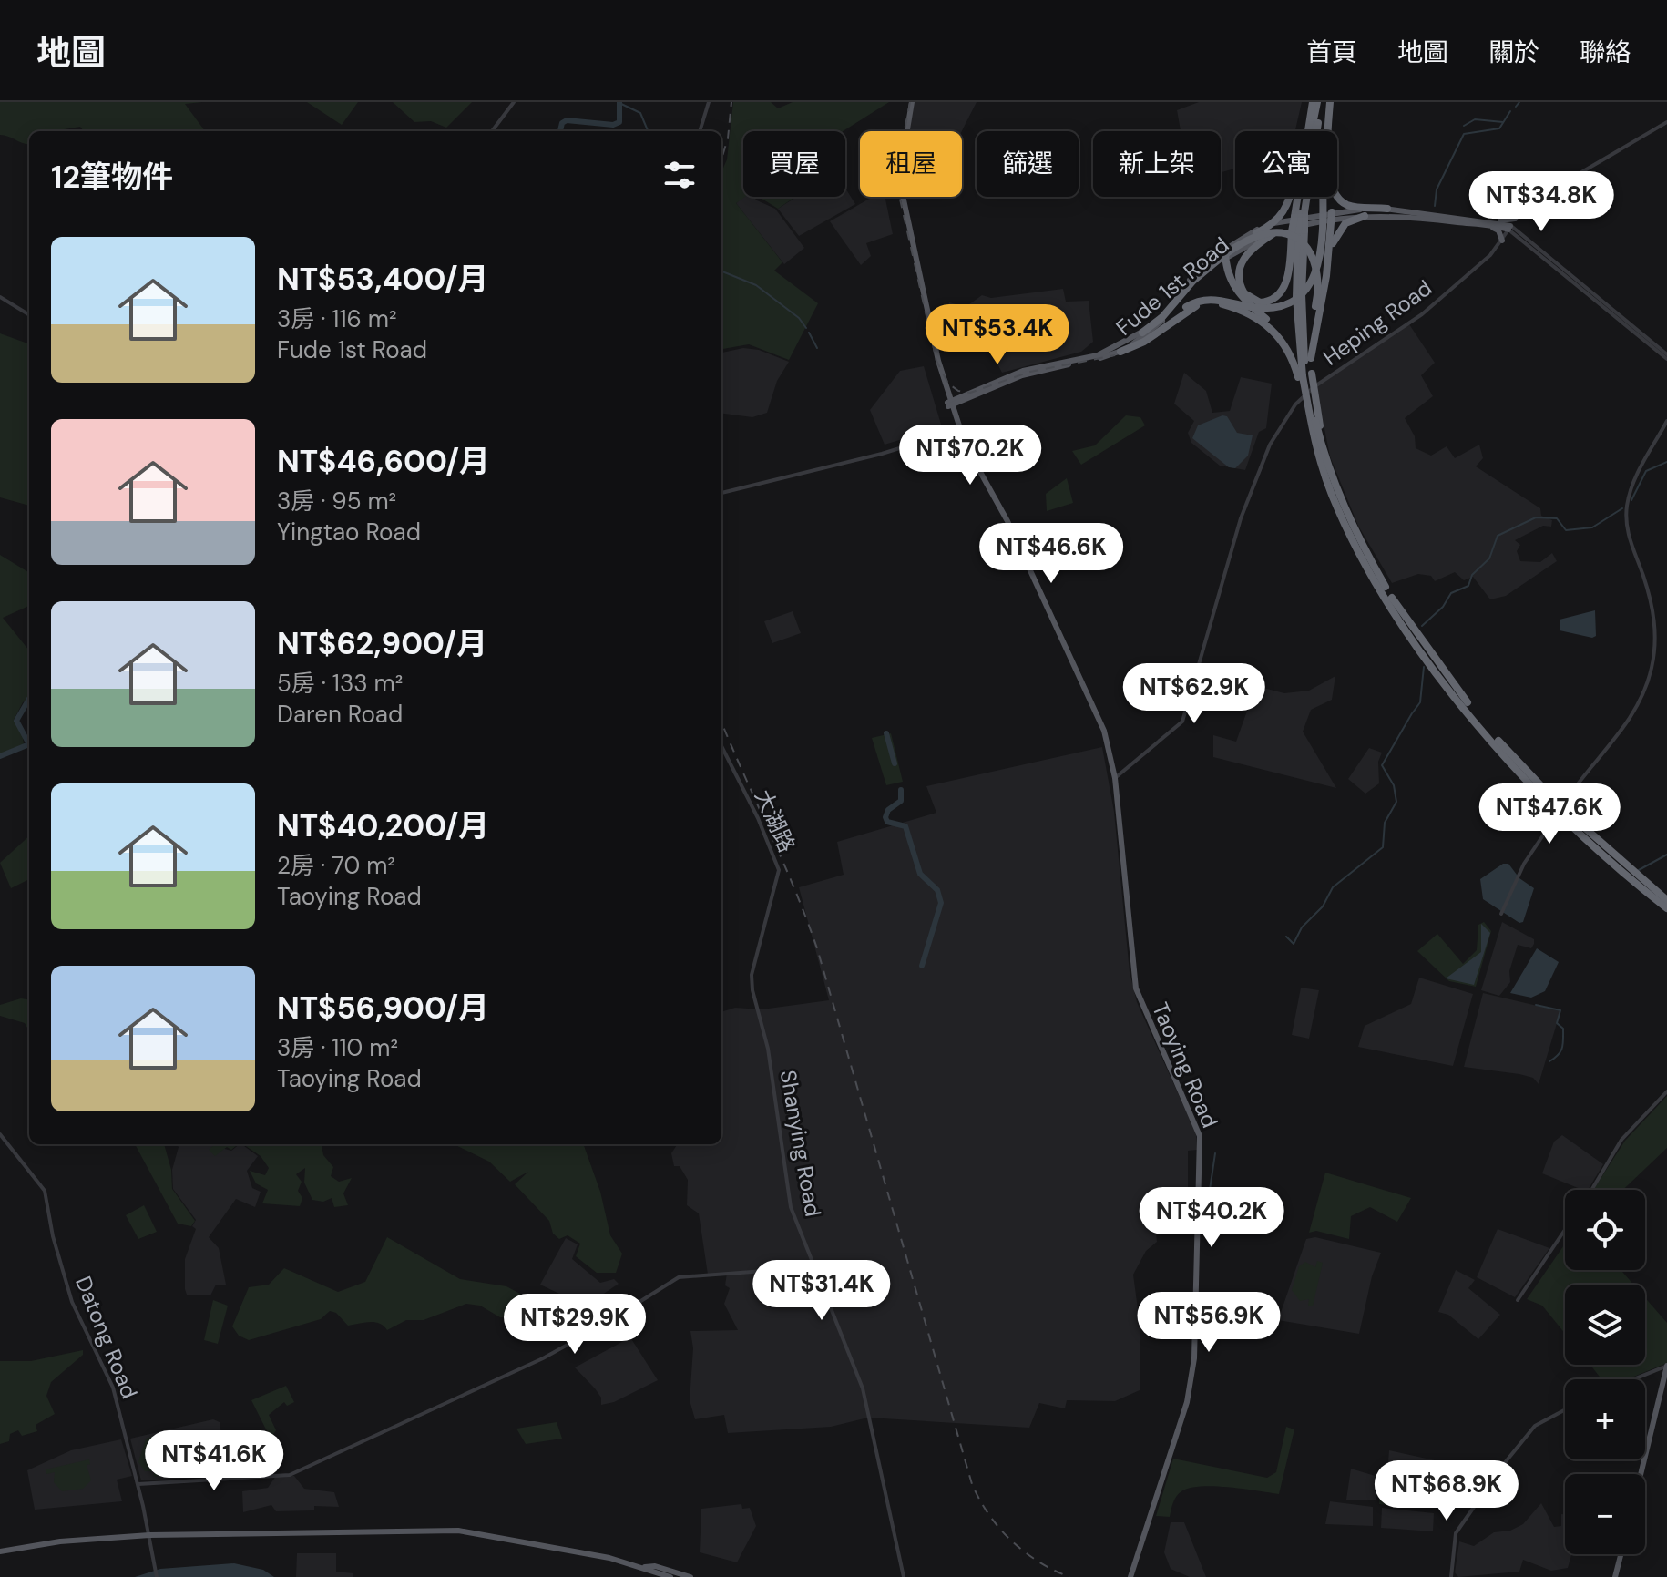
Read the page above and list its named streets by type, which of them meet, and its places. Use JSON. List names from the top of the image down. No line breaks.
{"streets":{"main road":["Fude 1st Road","Taoying Road"],"street":["Heping Road","大湖路","Shanying Road","Datong Road"]},"crossings":[["Fude 1st Road","Heping Road"],["Fude 1st Road","Taoying Road"],["Heping Road","Taoying Road"],["大湖路","Shanying Road"]],"page":{"header":"地圖","nav":["首頁","地圖","關於","聯絡"],"chip":["買屋","租屋","篩選","新上架","公寓"],"heading":"12筆物件","price":["NT$34.8K","NT$53.4K","NT$70.2K","NT$46.6K","NT$62.9K","NT$47.6K","NT$40.2K","NT$31.4K","NT$56.9K","NT$29.9K","NT$41.6K","NT$68.9K"],"list":[{"name":"NT$53,400/月","note":"3房 · 116 m² · Fude 1st Road"},{"name":"NT$46,600/月","note":"3房 · 95 m² · Yingtao Road"},{"name":"NT$62,900/月","note":"5房 · 133 m² · Daren Road"},{"name":"NT$40,200/月","note":"2房 · 70 m² · Taoying Road"},{"name":"NT$56,900/月","note":"3房 · 110 m² · Taoying Road"}],"map_buttons":["+","−"]}}
